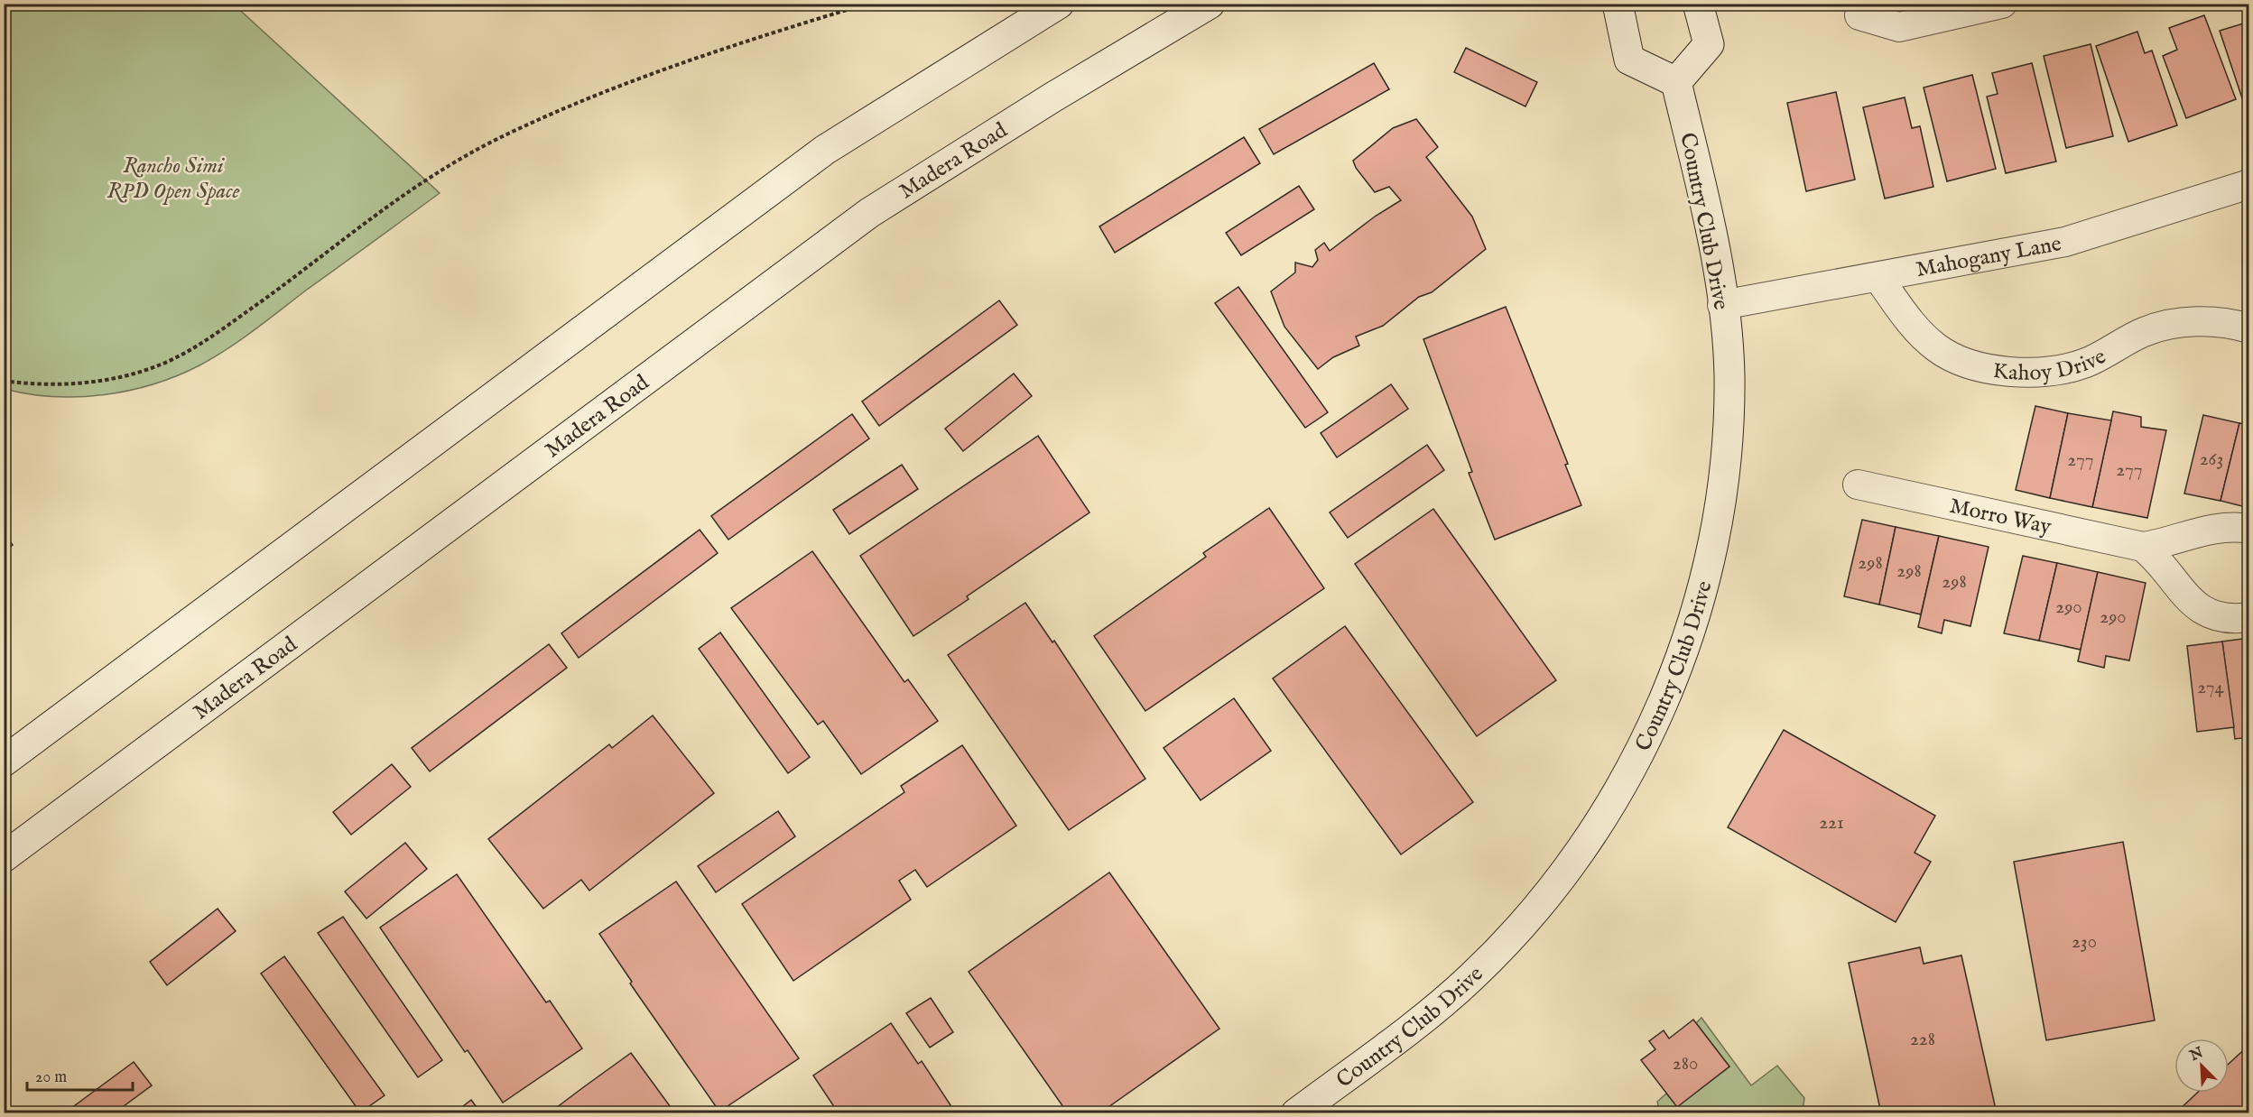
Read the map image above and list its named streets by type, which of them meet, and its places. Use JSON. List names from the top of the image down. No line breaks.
{"streets":{"main road":["Madera Road","Country Club Drive"],"street":["Mahogany Lane","Kahoy Drive","Morro Way"]},"crossings":[["Country Club Drive","Mahogany Lane"],["Mahogany Lane","Kahoy Drive"]],"parks":["Rancho Simi RPD Open Space"],"house_numbers":["263","277","277","298","298","298","290","290","274","221","230","228","280"],"scale_bar":"20 m","north":"top left"}
